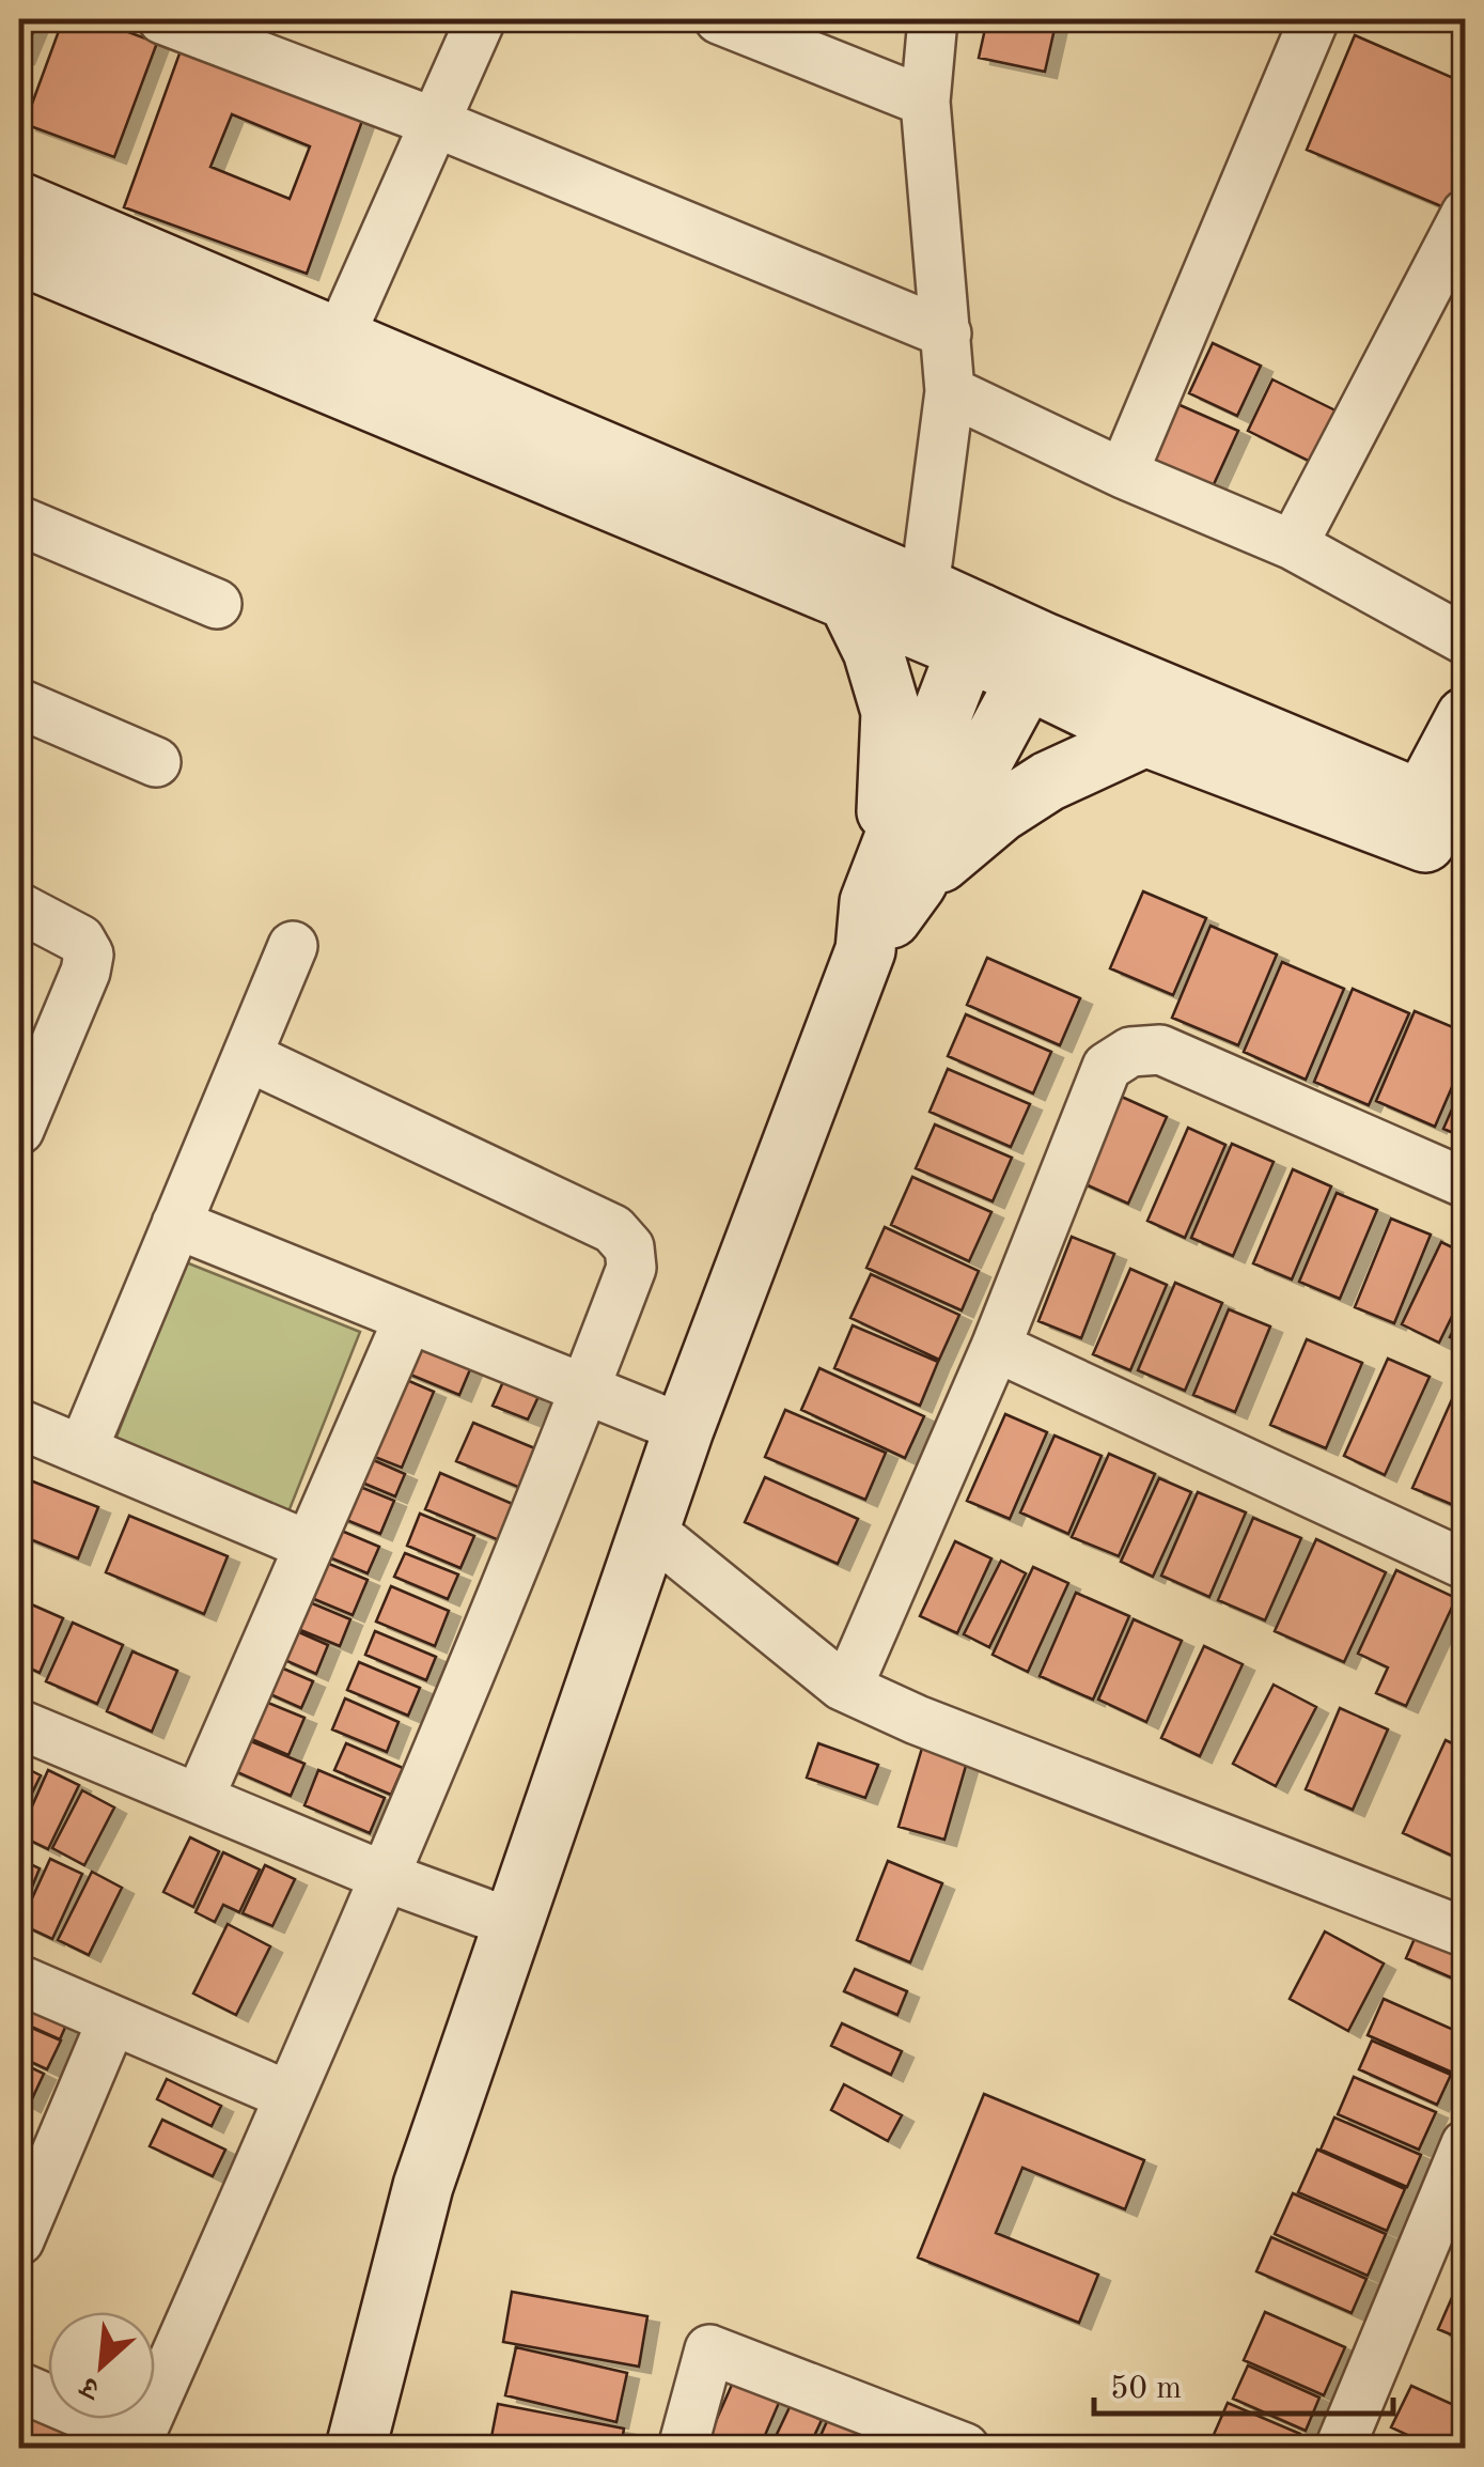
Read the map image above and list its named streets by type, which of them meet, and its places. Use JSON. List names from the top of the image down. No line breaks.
{"scale_bar":"50 m","north":"bottom left"}
